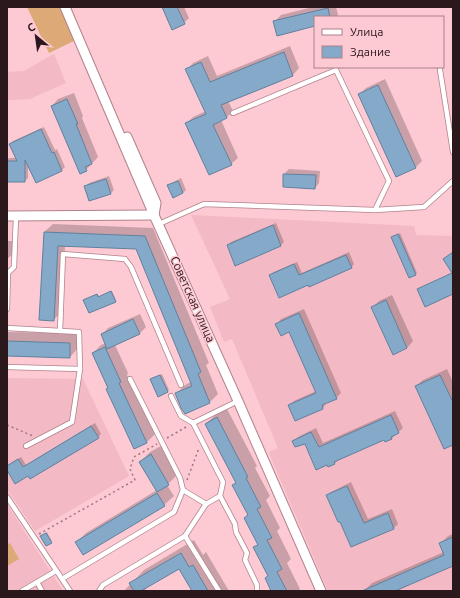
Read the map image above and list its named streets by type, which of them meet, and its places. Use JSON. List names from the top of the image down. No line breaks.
{"streets":{"street":["Советская улица"]},"legend":["Улица","Здание"],"north":"top left"}
